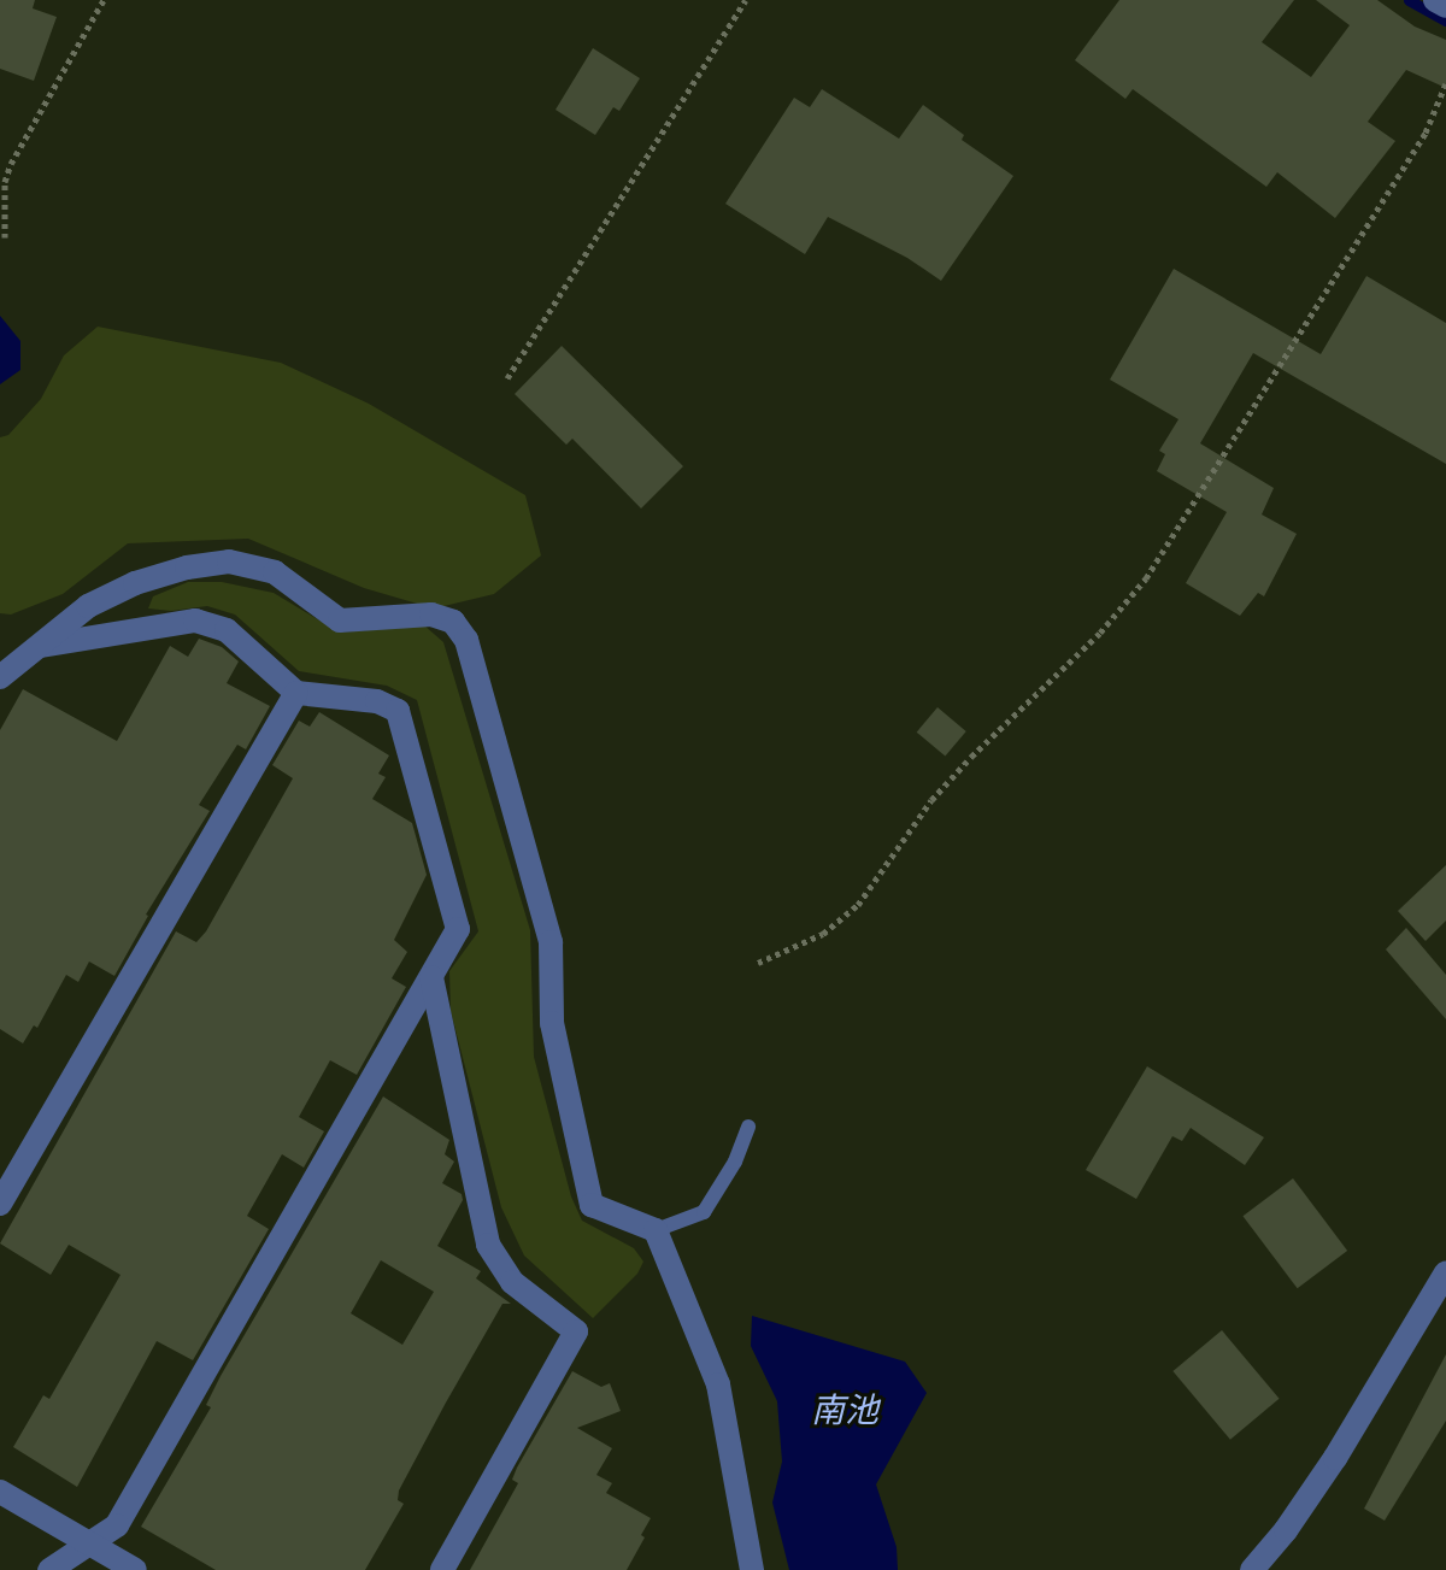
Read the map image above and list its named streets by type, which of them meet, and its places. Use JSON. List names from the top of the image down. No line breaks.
{"water":["南池"]}
